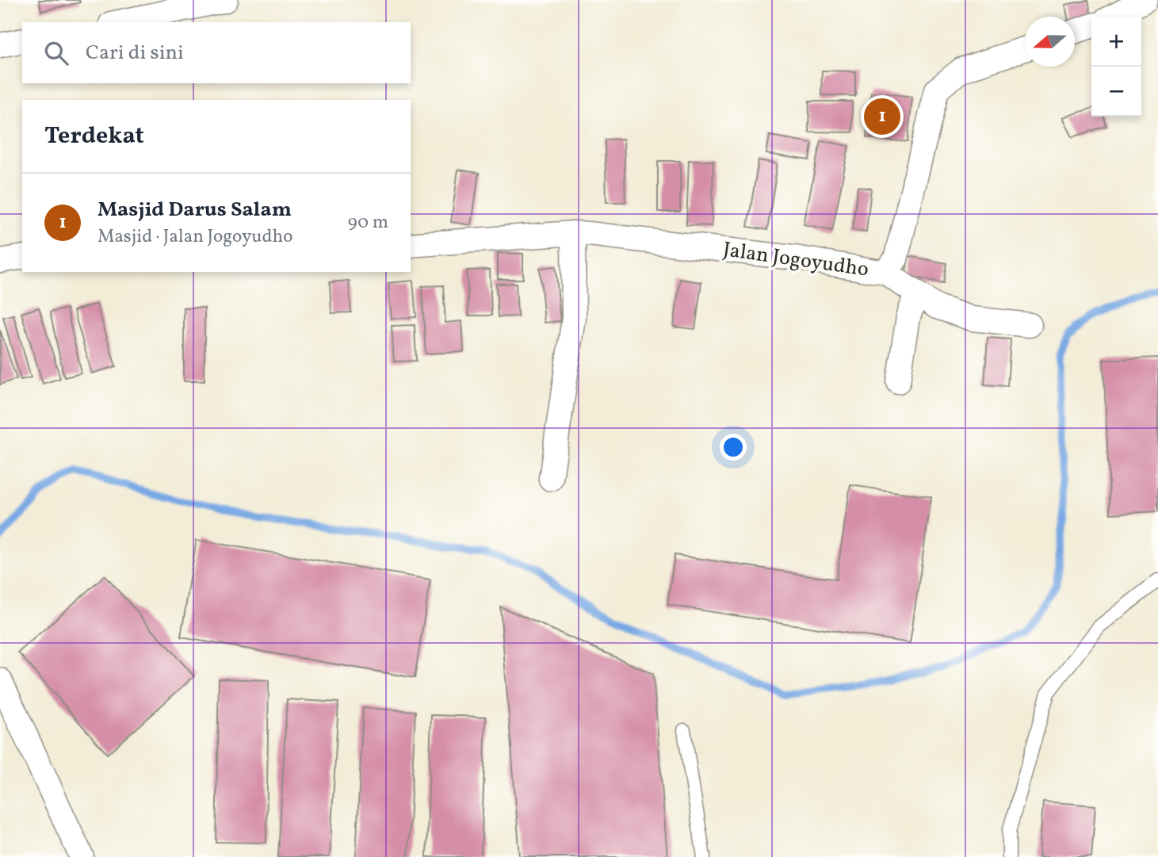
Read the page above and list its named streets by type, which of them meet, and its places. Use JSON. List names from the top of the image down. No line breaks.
{"streets":{"street":["Jalan Jogoyudho"]},"north":"left","page":{"map_buttons":["+","−"],"search":"Cari di sini","pins":"1","heading":"Terdekat","list":[{"mark":"1","name":"Masjid Darus Salam","note":"Masjid · Jalan Jogoyudho","value":"90 m"}]}}
